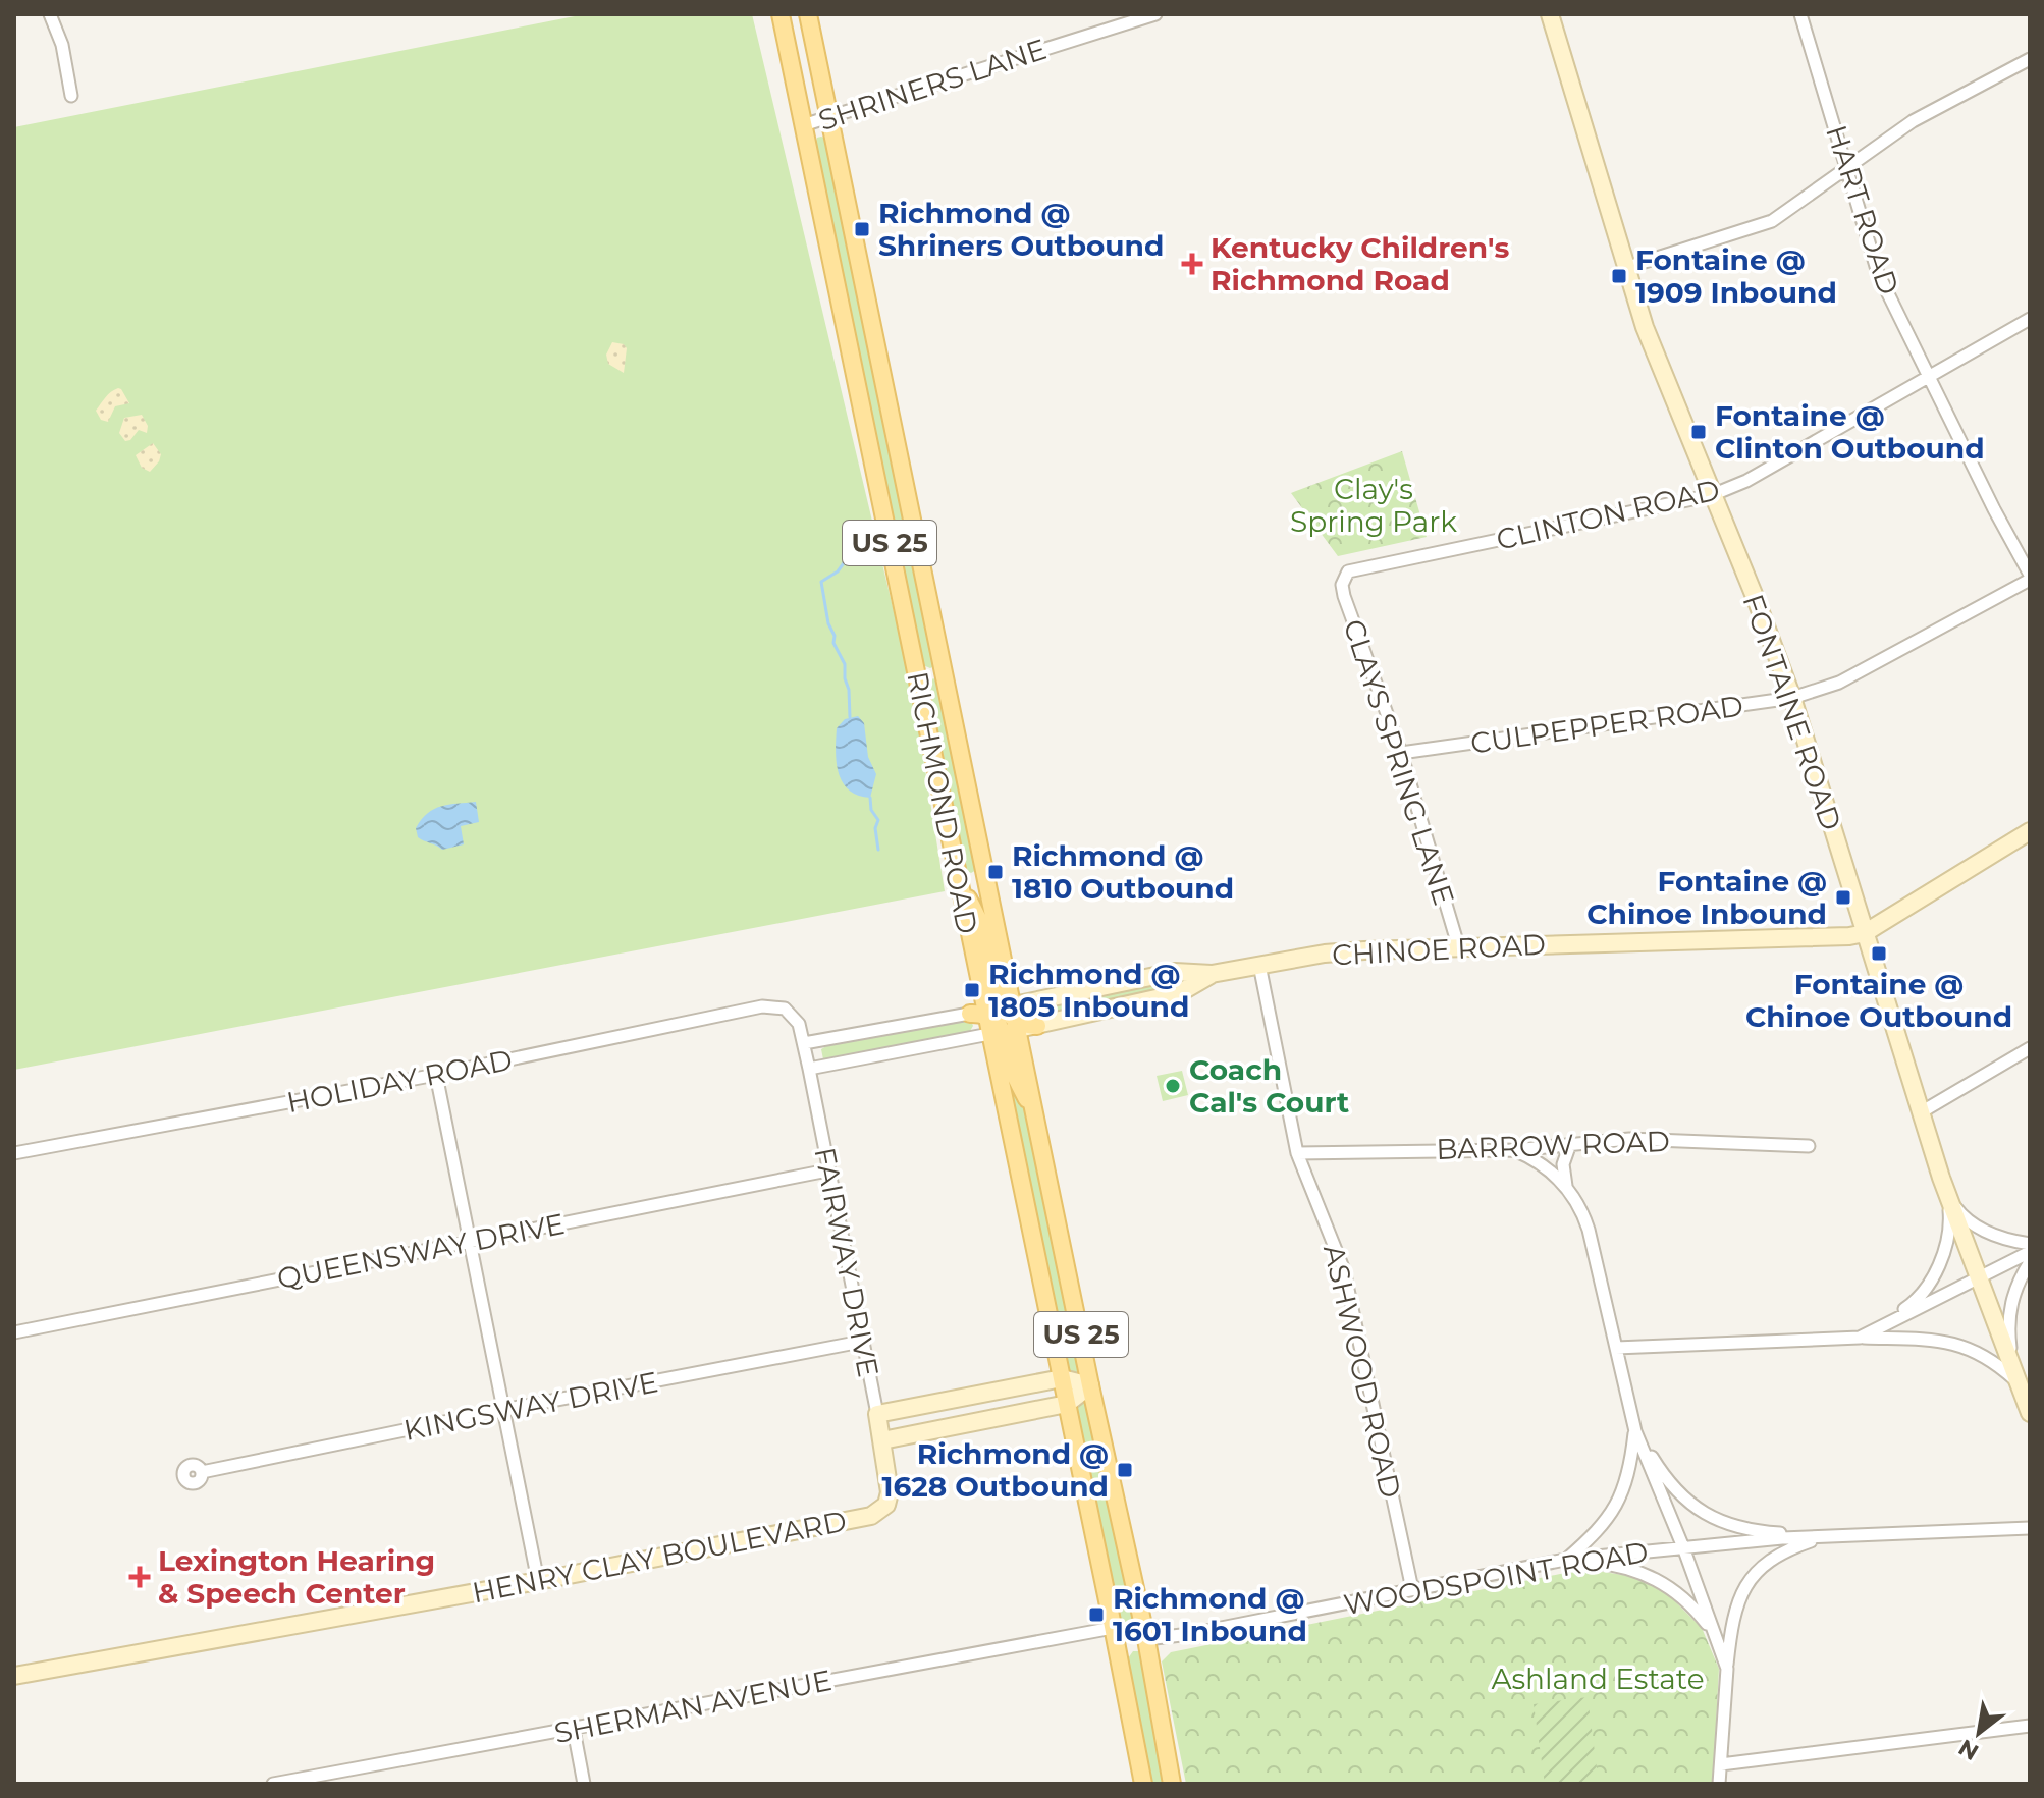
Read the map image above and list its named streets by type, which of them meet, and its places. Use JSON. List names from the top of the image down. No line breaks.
{"streets":{"main road":["US 25","RICHMOND ROAD"],"street":["SHRINERS LANE","HART ROAD","CLINTON ROAD","FONTAINE ROAD","CULPEPPER ROAD","CLAYS SPRING LANE","CHINOE ROAD","HOLIDAY ROAD","BARROW ROAD","QUEENSWAY DRIVE","FAIRWAY DRIVE","ASHWOOD ROAD","KINGSWAY DRIVE","HENRY CLAY BOULEVARD","WOODSPOINT ROAD","SHERMAN AVENUE"]},"crossings":[["SHRINERS LANE","RICHMOND ROAD"],["HART ROAD","CLINTON ROAD"],["HART ROAD","CULPEPPER ROAD"],["CLINTON ROAD","FONTAINE ROAD"],["CLINTON ROAD","CLAYS SPRING LANE"],["US 25","CHINOE ROAD"],["US 25","WOODSPOINT ROAD"],["US 25","SHERMAN AVENUE"],["FONTAINE ROAD","CULPEPPER ROAD"],["FONTAINE ROAD","CHINOE ROAD"],["CULPEPPER ROAD","CLAYS SPRING LANE"],["CLAYS SPRING LANE","CHINOE ROAD"],["RICHMOND ROAD","CHINOE ROAD"],["CHINOE ROAD","ASHWOOD ROAD"],["HOLIDAY ROAD","FAIRWAY DRIVE"],["BARROW ROAD","ASHWOOD ROAD"],["QUEENSWAY DRIVE","FAIRWAY DRIVE"],["FAIRWAY DRIVE","KINGSWAY DRIVE"],["FAIRWAY DRIVE","HENRY CLAY BOULEVARD"],["ASHWOOD ROAD","WOODSPOINT ROAD"],["WOODSPOINT ROAD","SHERMAN AVENUE"]],"parks":["Clay's Spring Park","Ashland Estate"],"places":{"transit":["Richmond @ Shriners Outbound","Fontaine @ 1909 Inbound","Fontaine @ Clinton Outbound","Richmond @ 1810 Outbound","Fontaine @ Chinoe Inbound","Fontaine @ Chinoe Outbound","Richmond @ 1805 Inbound","Richmond @ 1628 Outbound","Richmond @ 1601 Inbound"],"health":["Kentucky Children's Richmond Road","Lexington Hearing & Speech Center"],"other":["Coach Cal's Court"]},"north":"bottom left"}
